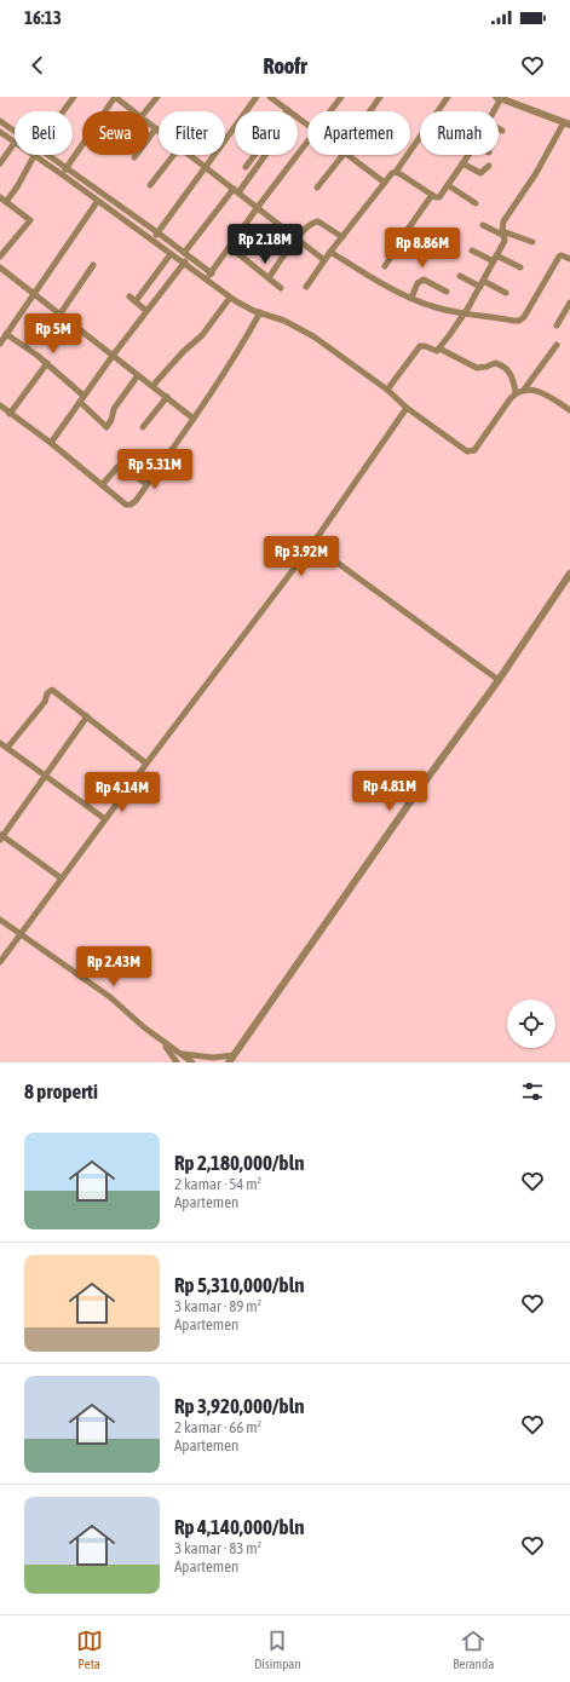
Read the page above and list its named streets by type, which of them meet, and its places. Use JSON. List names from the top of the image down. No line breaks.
{"page":{"status":"16:13","header":"Roofr","chip":["Beli","Sewa","Filter","Baru","Apartemen","Rumah"],"price":["Rp 2.18M","Rp 8.86M","Rp 5M","Rp 5.31M","Rp 3.92M","Rp 4.81M","Rp 4.14M","Rp 2.43M"],"heading":"8 properti","list":[{"name":"Rp 2,180,000/bln","note":"2 kamar · 54 m² · Apartemen"},{"name":"Rp 5,310,000/bln","note":"3 kamar · 89 m² · Apartemen"},{"name":"Rp 3,920,000/bln","note":"2 kamar · 66 m² · Apartemen"},{"name":"Rp 4,140,000/bln","note":"3 kamar · 83 m² · Apartemen"}],"tabs":["Peta","Disimpan","Beranda"]}}
